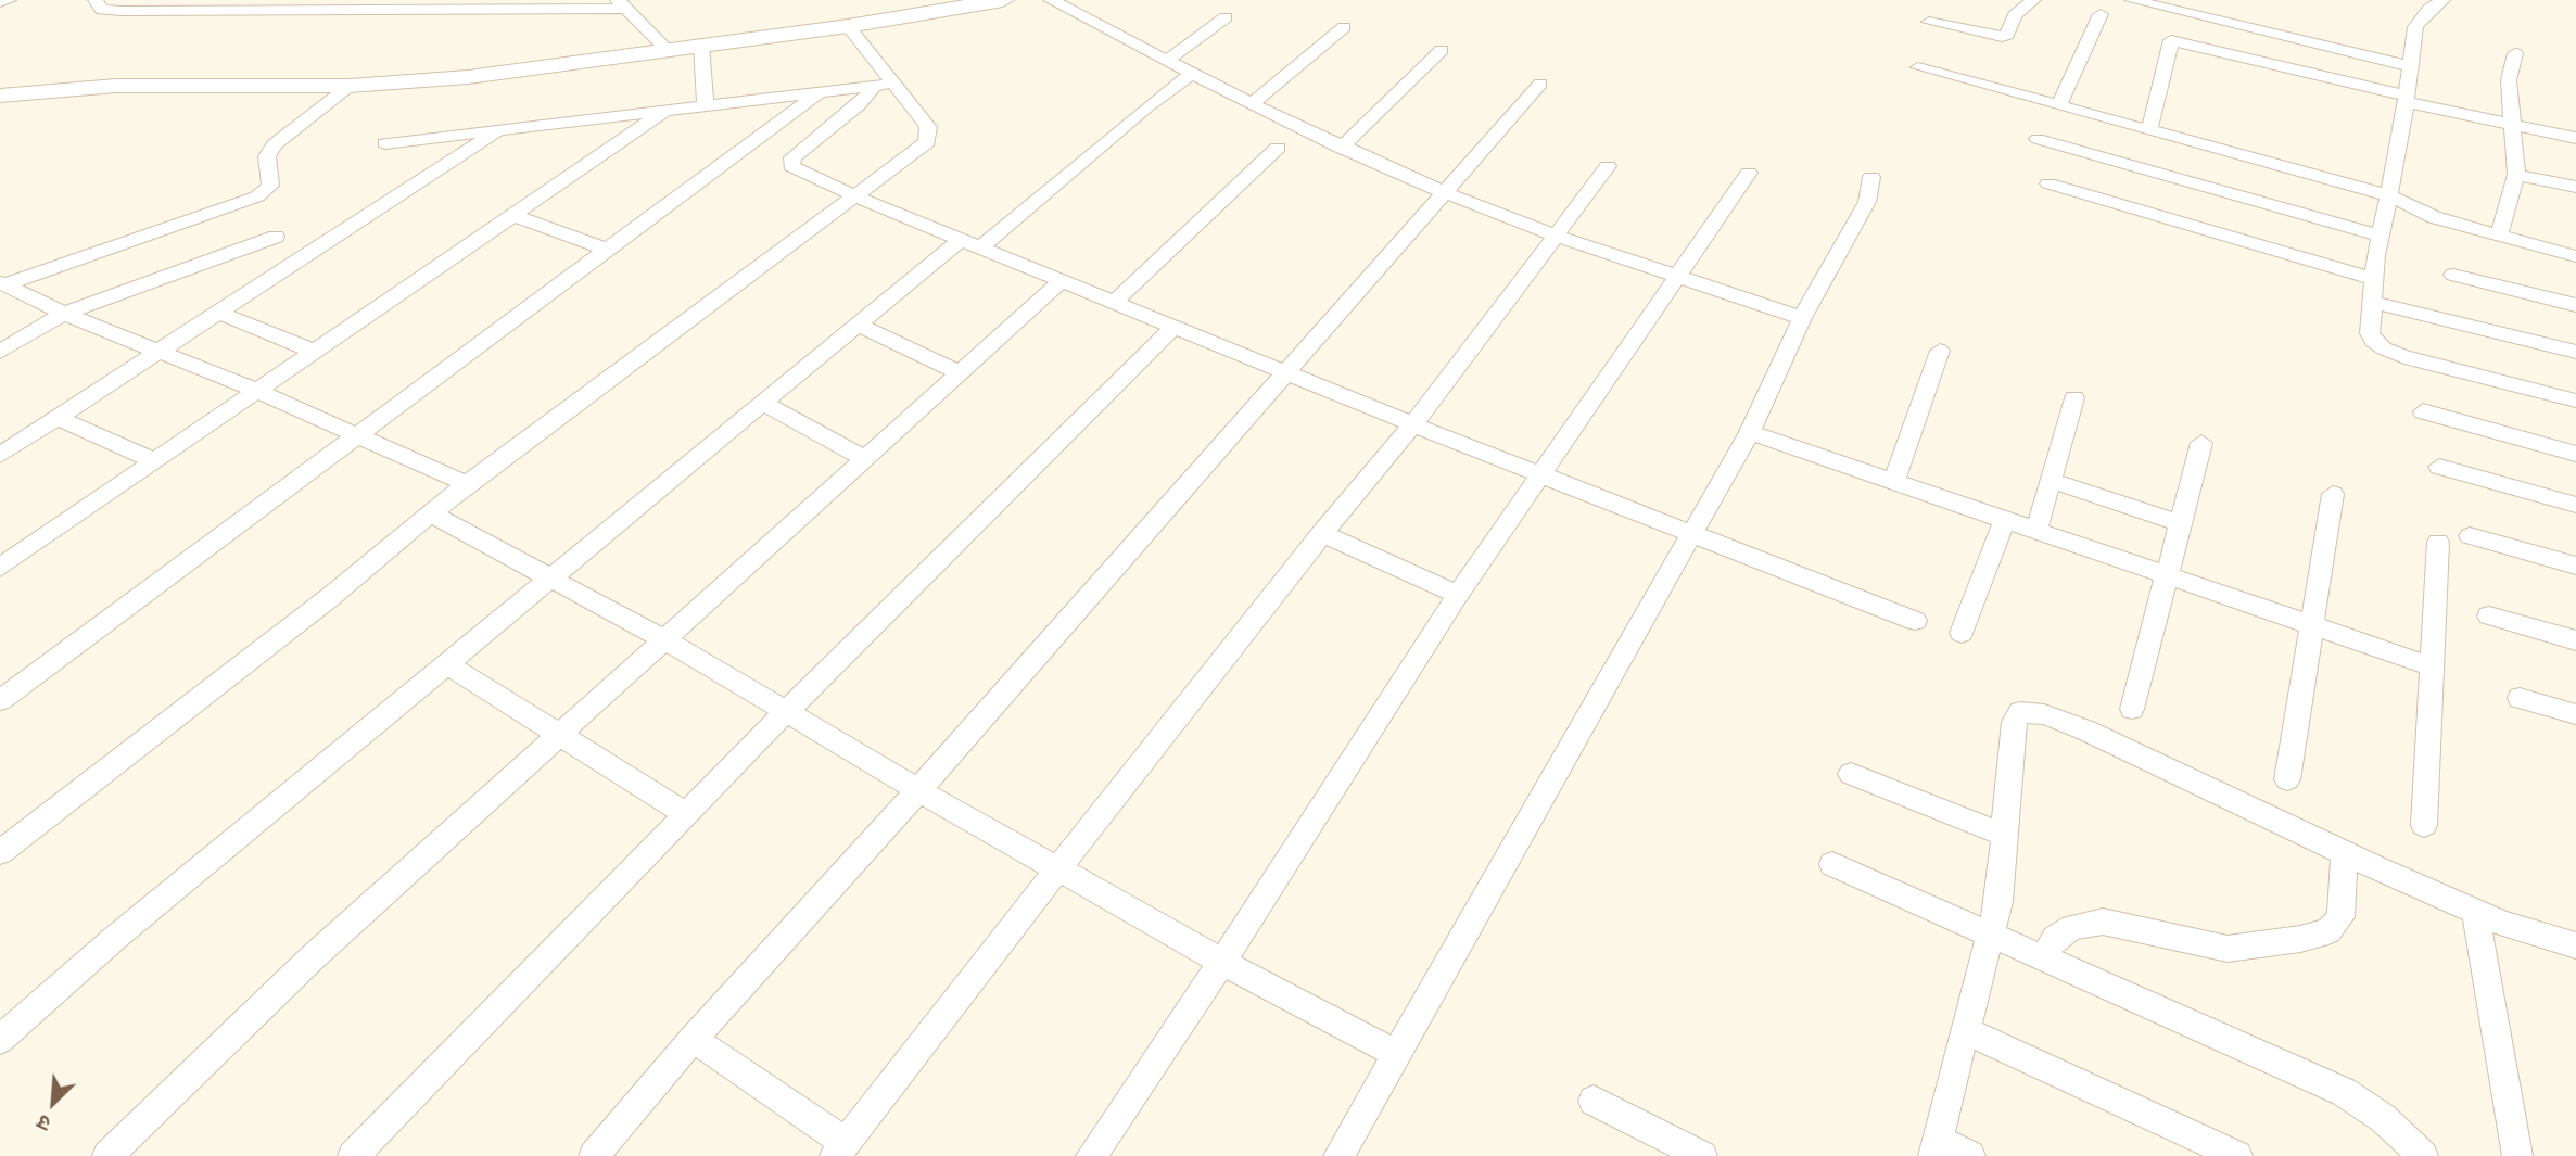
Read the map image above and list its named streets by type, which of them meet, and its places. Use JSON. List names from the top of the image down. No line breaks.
{"north":"bottom left"}
